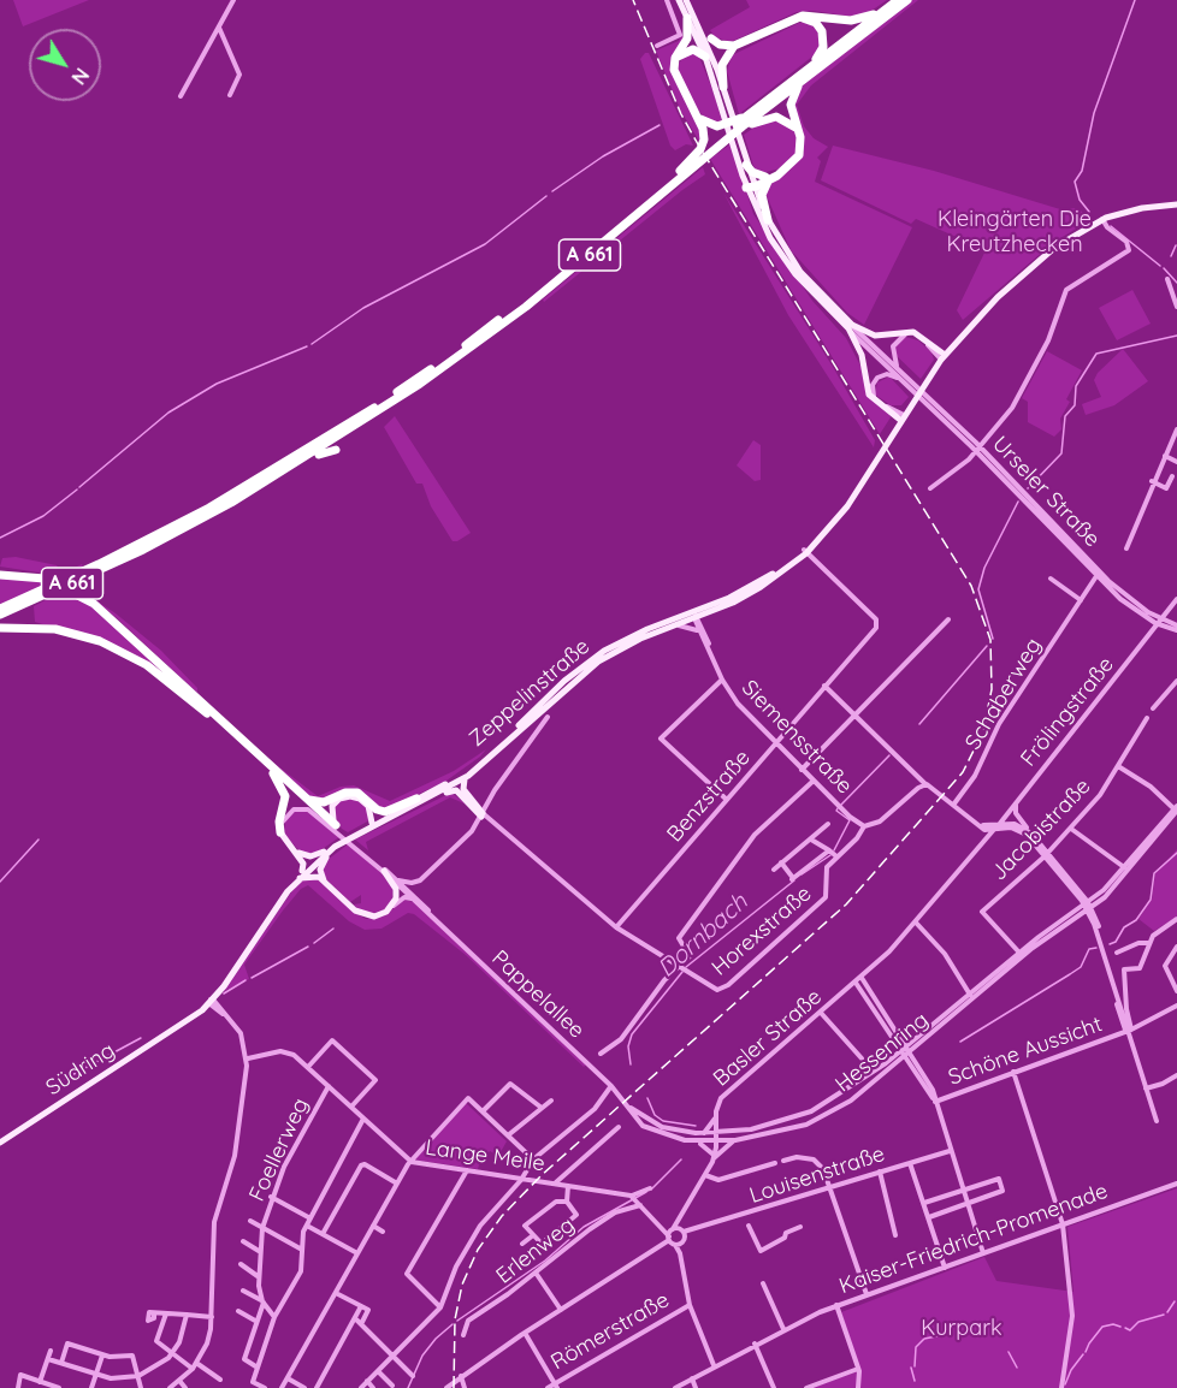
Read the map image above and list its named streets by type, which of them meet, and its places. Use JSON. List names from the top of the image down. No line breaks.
{"streets":{"highway":["A 661"],"main road":["Zeppelinstraße","Südring"],"street":["Urseler Straße","Schaberweg","Frölingstraße","Siemensstraße","Benzstraße","Jacobistraße","Horexstraße","Pappelallee","Basler Straße","Schöne Aussicht","Hessenring","Foellerweg","Lange Meile","Louisenstraße","Kaiser-Friedrich-Promenade","Erlenweg","Römerstraße"]},"crossings":[["Urseler Straße","Schaberweg"],["Urseler Straße","Frölingstraße"],["Zeppelinstraße","Siemensstraße"],["Zeppelinstraße","Benzstraße"],["Zeppelinstraße","Pappelallee"],["Zeppelinstraße","Südring"],["Frölingstraße","Basler Straße"],["Siemensstraße","Benzstraße"],["Siemensstraße","Horexstraße"],["Jacobistraße","Hessenring"],["Pappelallee","Hessenring"],["Basler Straße","Hessenring"],["Foellerweg","Lange Meile"],["Lange Meile","Louisenstraße"],["Lange Meile","Erlenweg"]],"water":["Dornbach"],"parks":["Kleingärten Die Kreutzhecken","Kurpark"],"north":"bottom right"}
